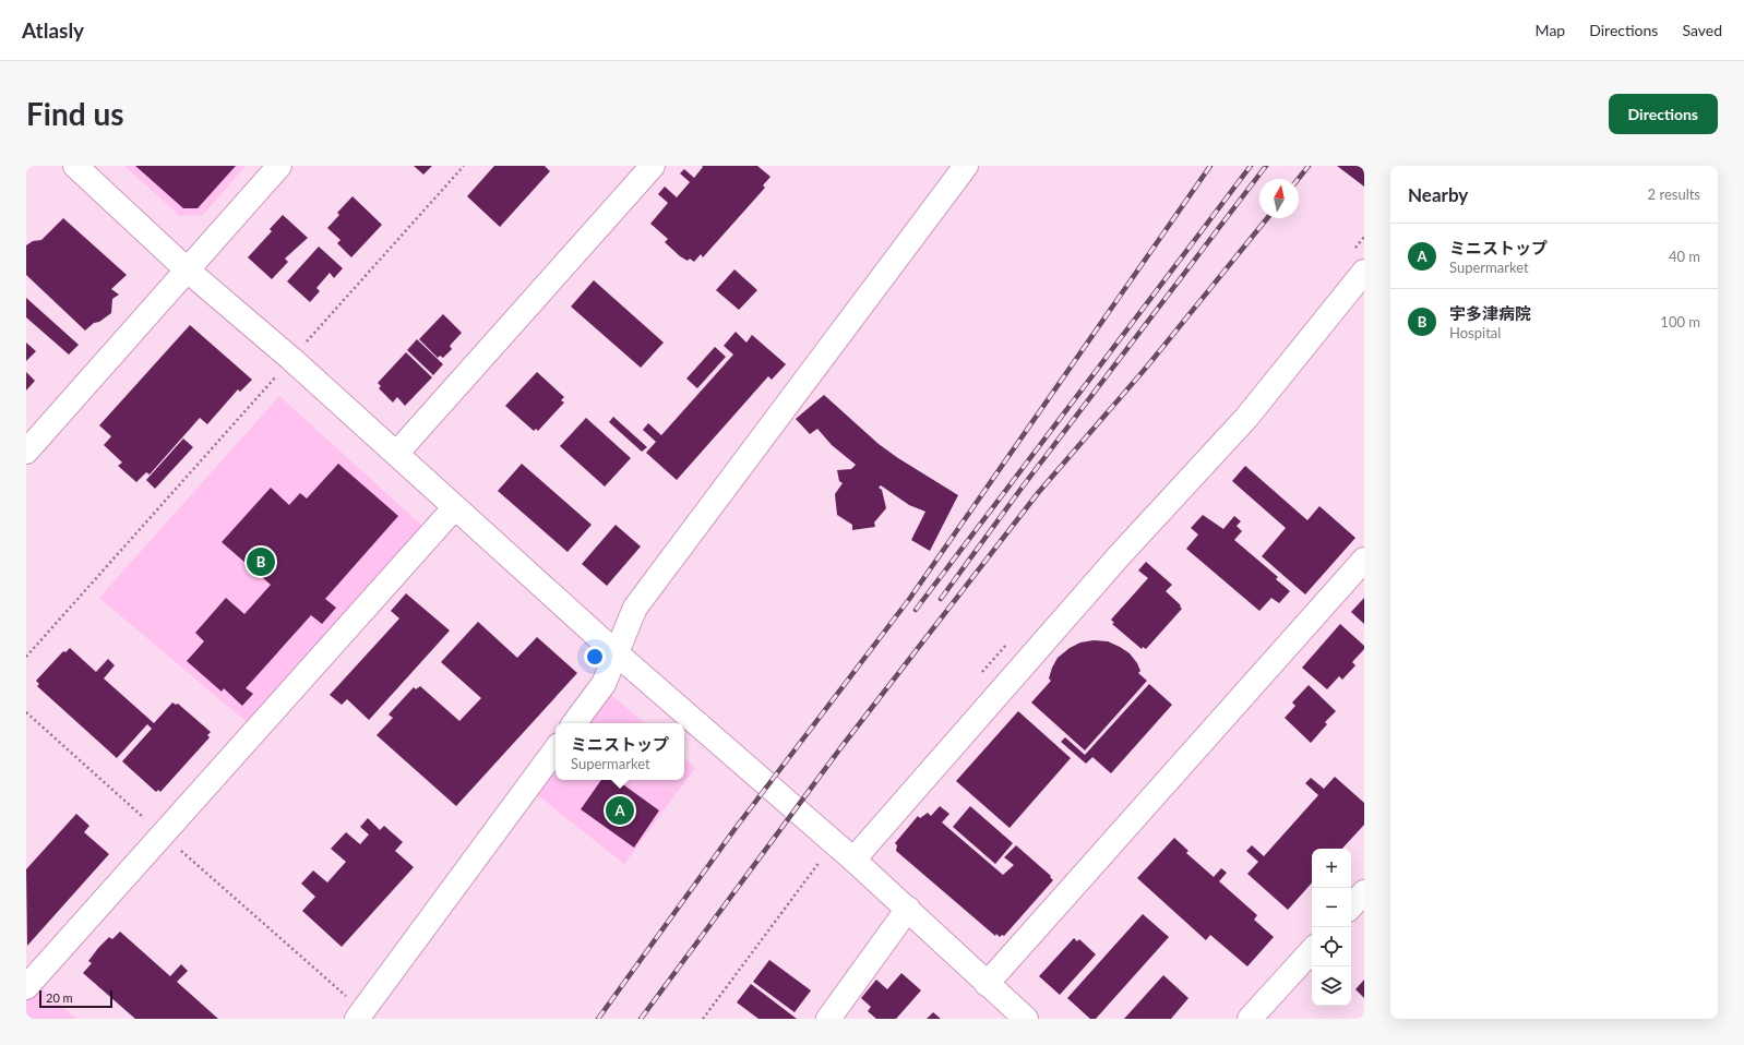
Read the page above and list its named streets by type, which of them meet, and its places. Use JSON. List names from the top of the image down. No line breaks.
{"scale_bar":"20 m","north":"top","page":{"header":"Atlasly","nav":["Map","Directions","Saved"],"buttons":"Directions","title":"Find us","heading":["Nearby","2 results"],"list":[{"mark":"A","name":"ミニストップ","note":"Supermarket","value":"40 m"},{"mark":"B","name":"宇多津病院","note":"Hospital","value":"100 m"}],"pins":["B","A"],"popup":["ミニストップ","Supermarket"],"map_buttons":["+","−"],"scale":"20 m"}}
